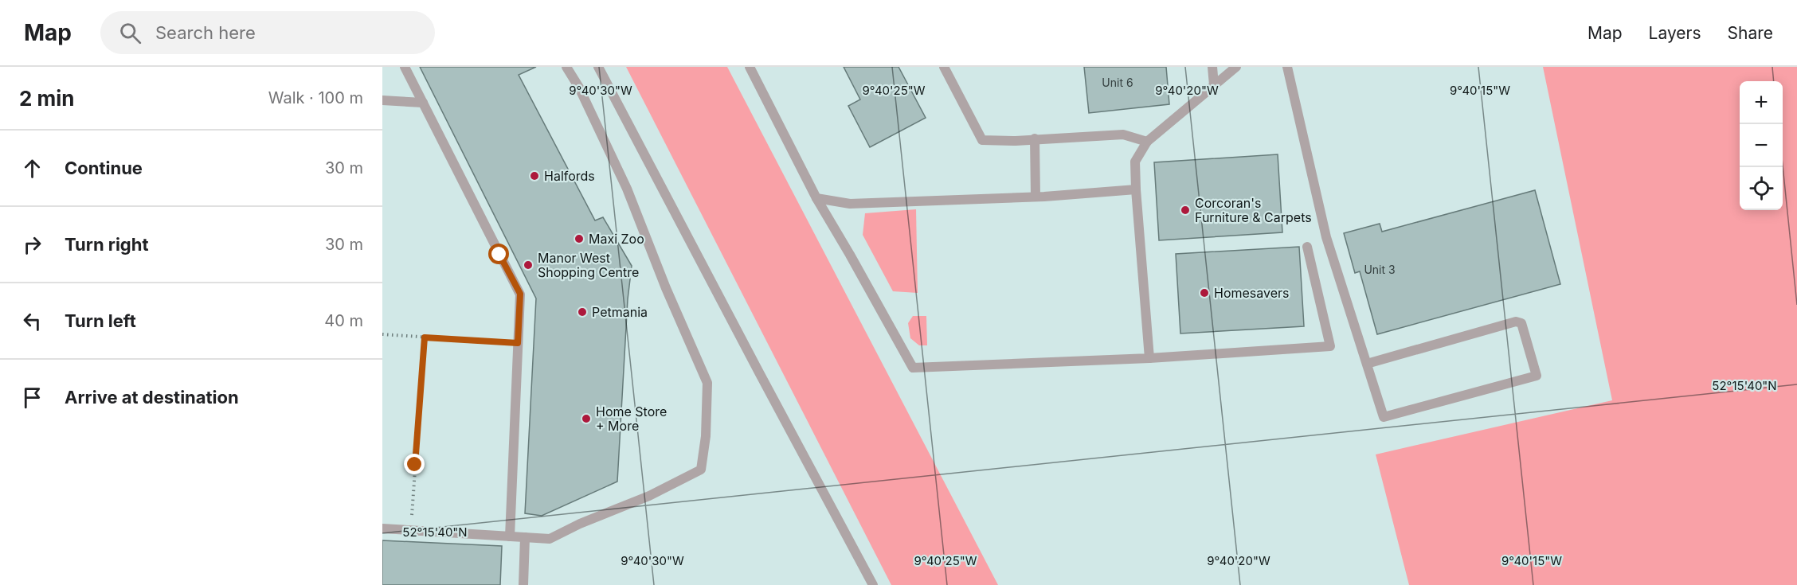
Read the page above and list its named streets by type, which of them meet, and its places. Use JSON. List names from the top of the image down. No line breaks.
{"places":["Halfords","Corcoran's Furniture & Carpets","Maxi Zoo","Manor West Shopping Centre","Homesavers","Petmania","Home Store + More"],"house_numbers":["Unit 6","Unit 3"],"page":{"header":"Map","search":"Search here","nav":["Map","Layers","Share"],"heading":["2 min","Walk · 100 m"],"map_buttons":["+","−"],"list":[["Continue","30 m"],["Turn right","30 m"],["Turn left","40 m"],"Arrive at destination"]},"coordinates":["9°40'30\"W","9°40'25\"W","9°40'20\"W","9°40'15\"W","52°15'40\"N"]}
